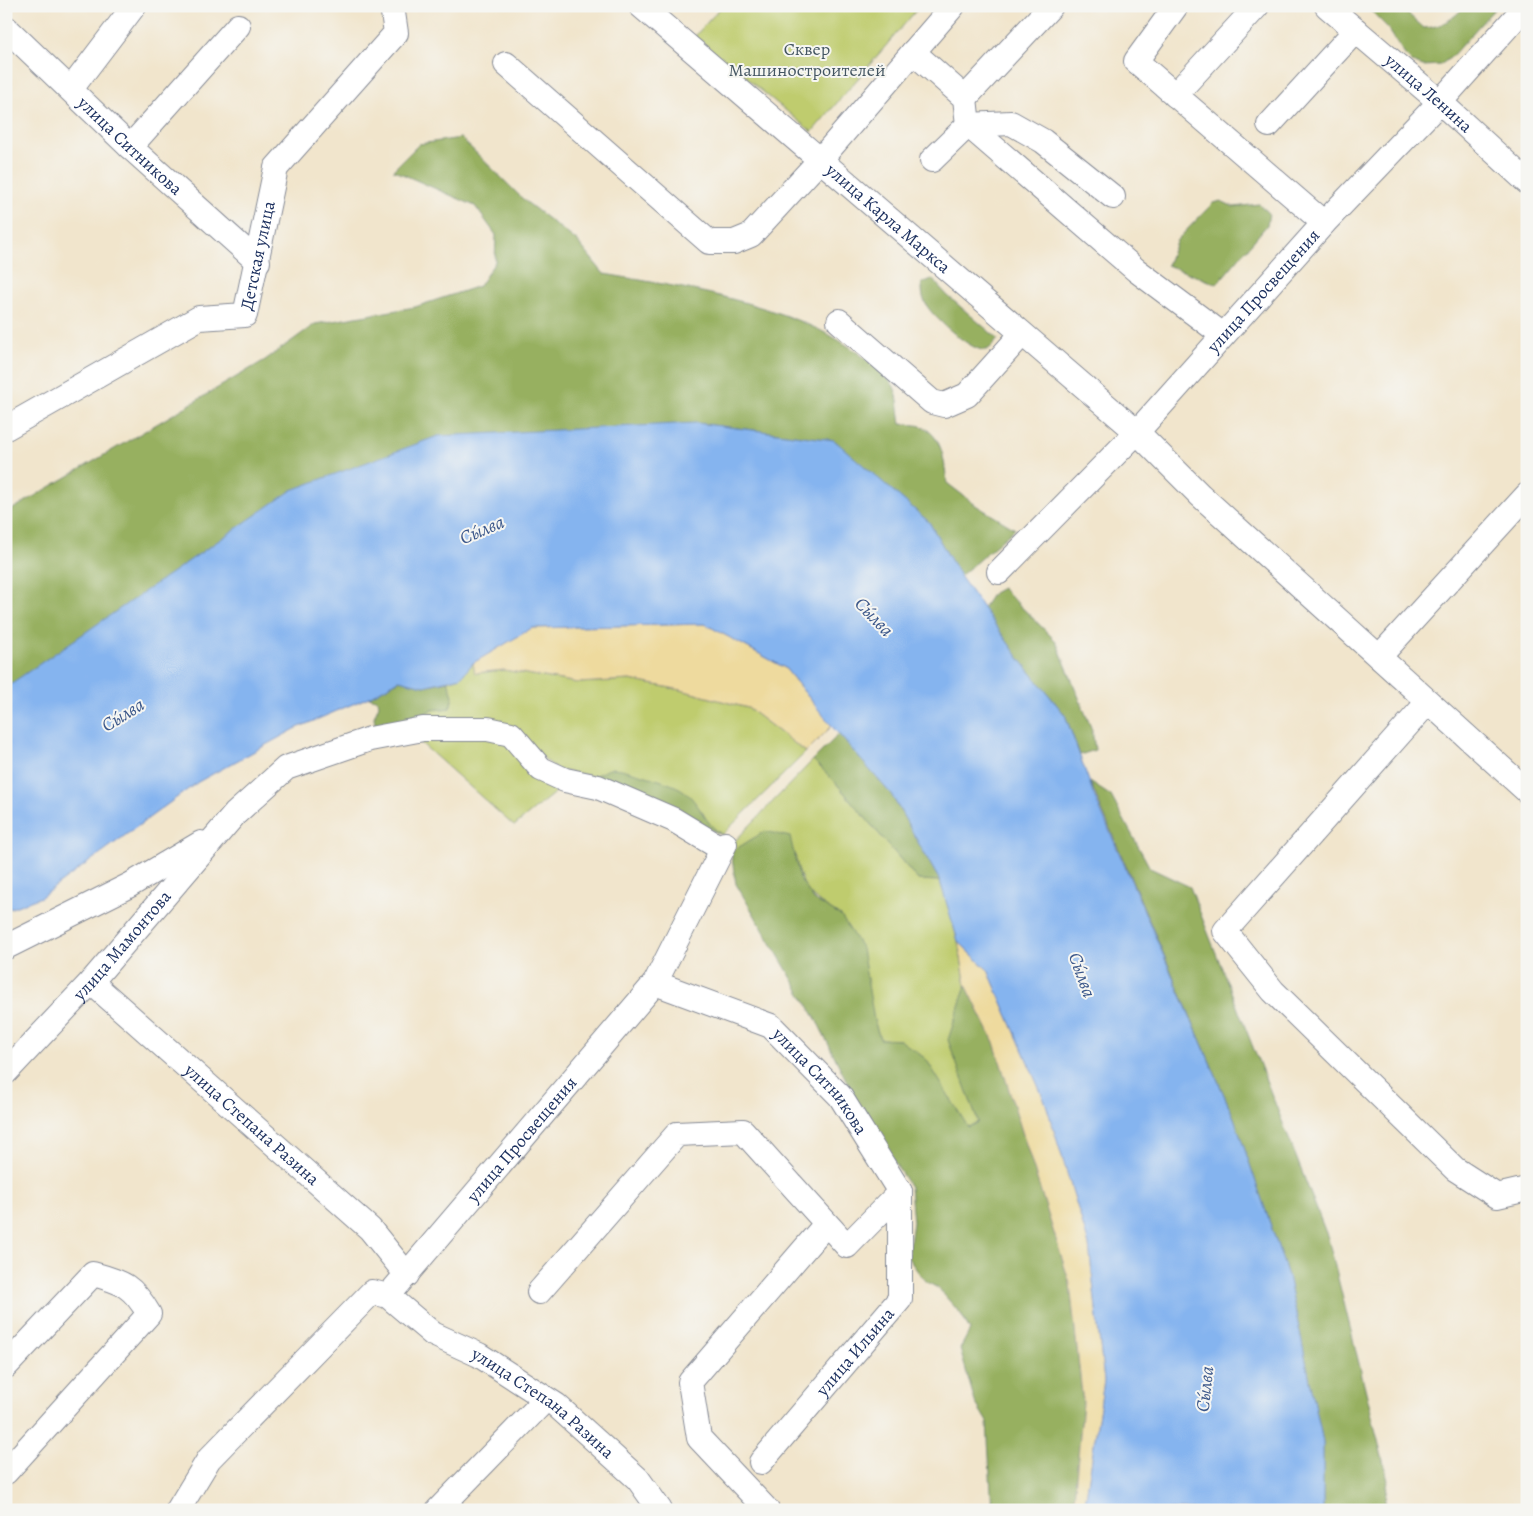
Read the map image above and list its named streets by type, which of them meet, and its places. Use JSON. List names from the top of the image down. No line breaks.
{"streets":{"street":["улица Ленина","улица Ситникова","улица Карла Маркса","Детская улица","улица Просвещения","улица Мамонтова","улица Степана Разина","улица Ильина"]},"crossings":[["улица Ленина","улица Просвещения"],["улица Ситникова","Детская улица"],["улица Ситникова","улица Просвещения"],["улица Ситникова","улица Ильина"],["улица Карла Маркса","улица Просвещения"],["улица Просвещения","улица Мамонтова"],["улица Просвещения","улица Степана Разина"],["улица Мамонтова","улица Степана Разина"]],"water":["Сы́лва"],"parks":["Сквер Машиностроителей"]}
